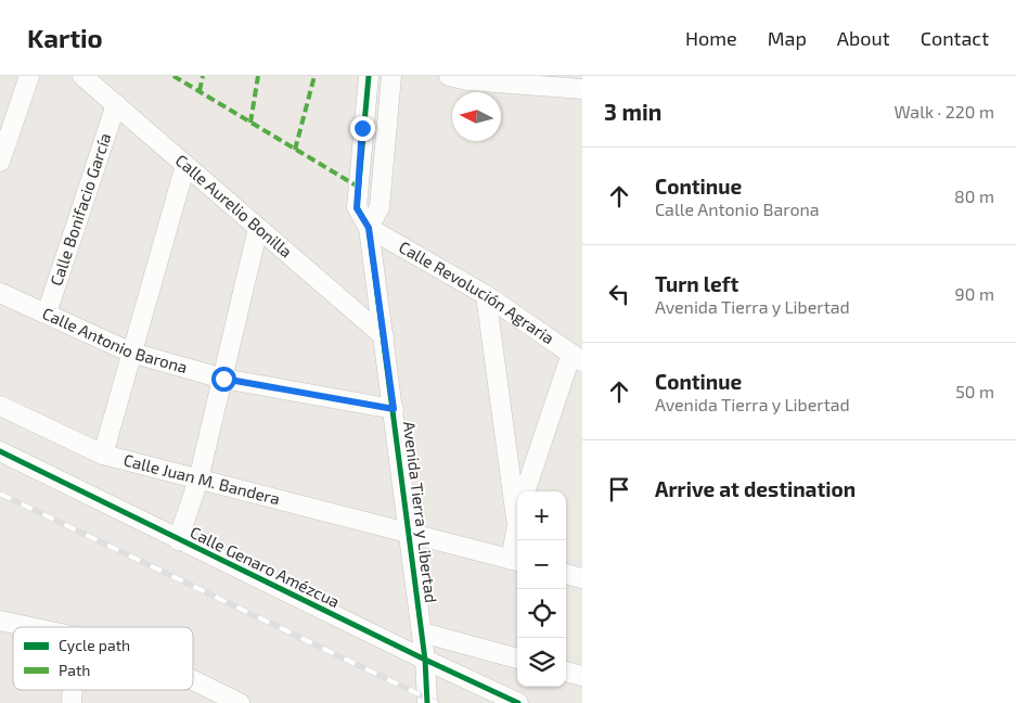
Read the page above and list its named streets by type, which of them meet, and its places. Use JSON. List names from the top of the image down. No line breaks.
{"streets":{"street":["Calle Aurelio Bonilla","Calle Bonifacio García","Calle Revolución Agraria","Calle Antonio Barona","Calle Juan M. Bandera","Avenida Tierra y Libertad","Calle Genaro Amézcua"]},"crossings":[["Calle Aurelio Bonilla","Calle Bonifacio García"],["Calle Aurelio Bonilla","Avenida Tierra y Libertad"],["Calle Bonifacio García","Calle Antonio Barona"],["Calle Revolución Agraria","Avenida Tierra y Libertad"],["Calle Antonio Barona","Avenida Tierra y Libertad"],["Calle Juan M. Bandera","Avenida Tierra y Libertad"],["Avenida Tierra y Libertad","Calle Genaro Amézcua"]],"legend":["Cycle path","Path"],"north":"left","page":{"header":"Kartio","nav":["Home","Map","About","Contact"],"heading":["3 min","Walk · 220 m"],"list":[["Continue","Calle Antonio Barona","80 m"],["Turn left","Avenida Tierra y Libertad","90 m"],["Continue","Avenida Tierra y Libertad","50 m"],"Arrive at destination"],"map_buttons":["+","−"]}}
